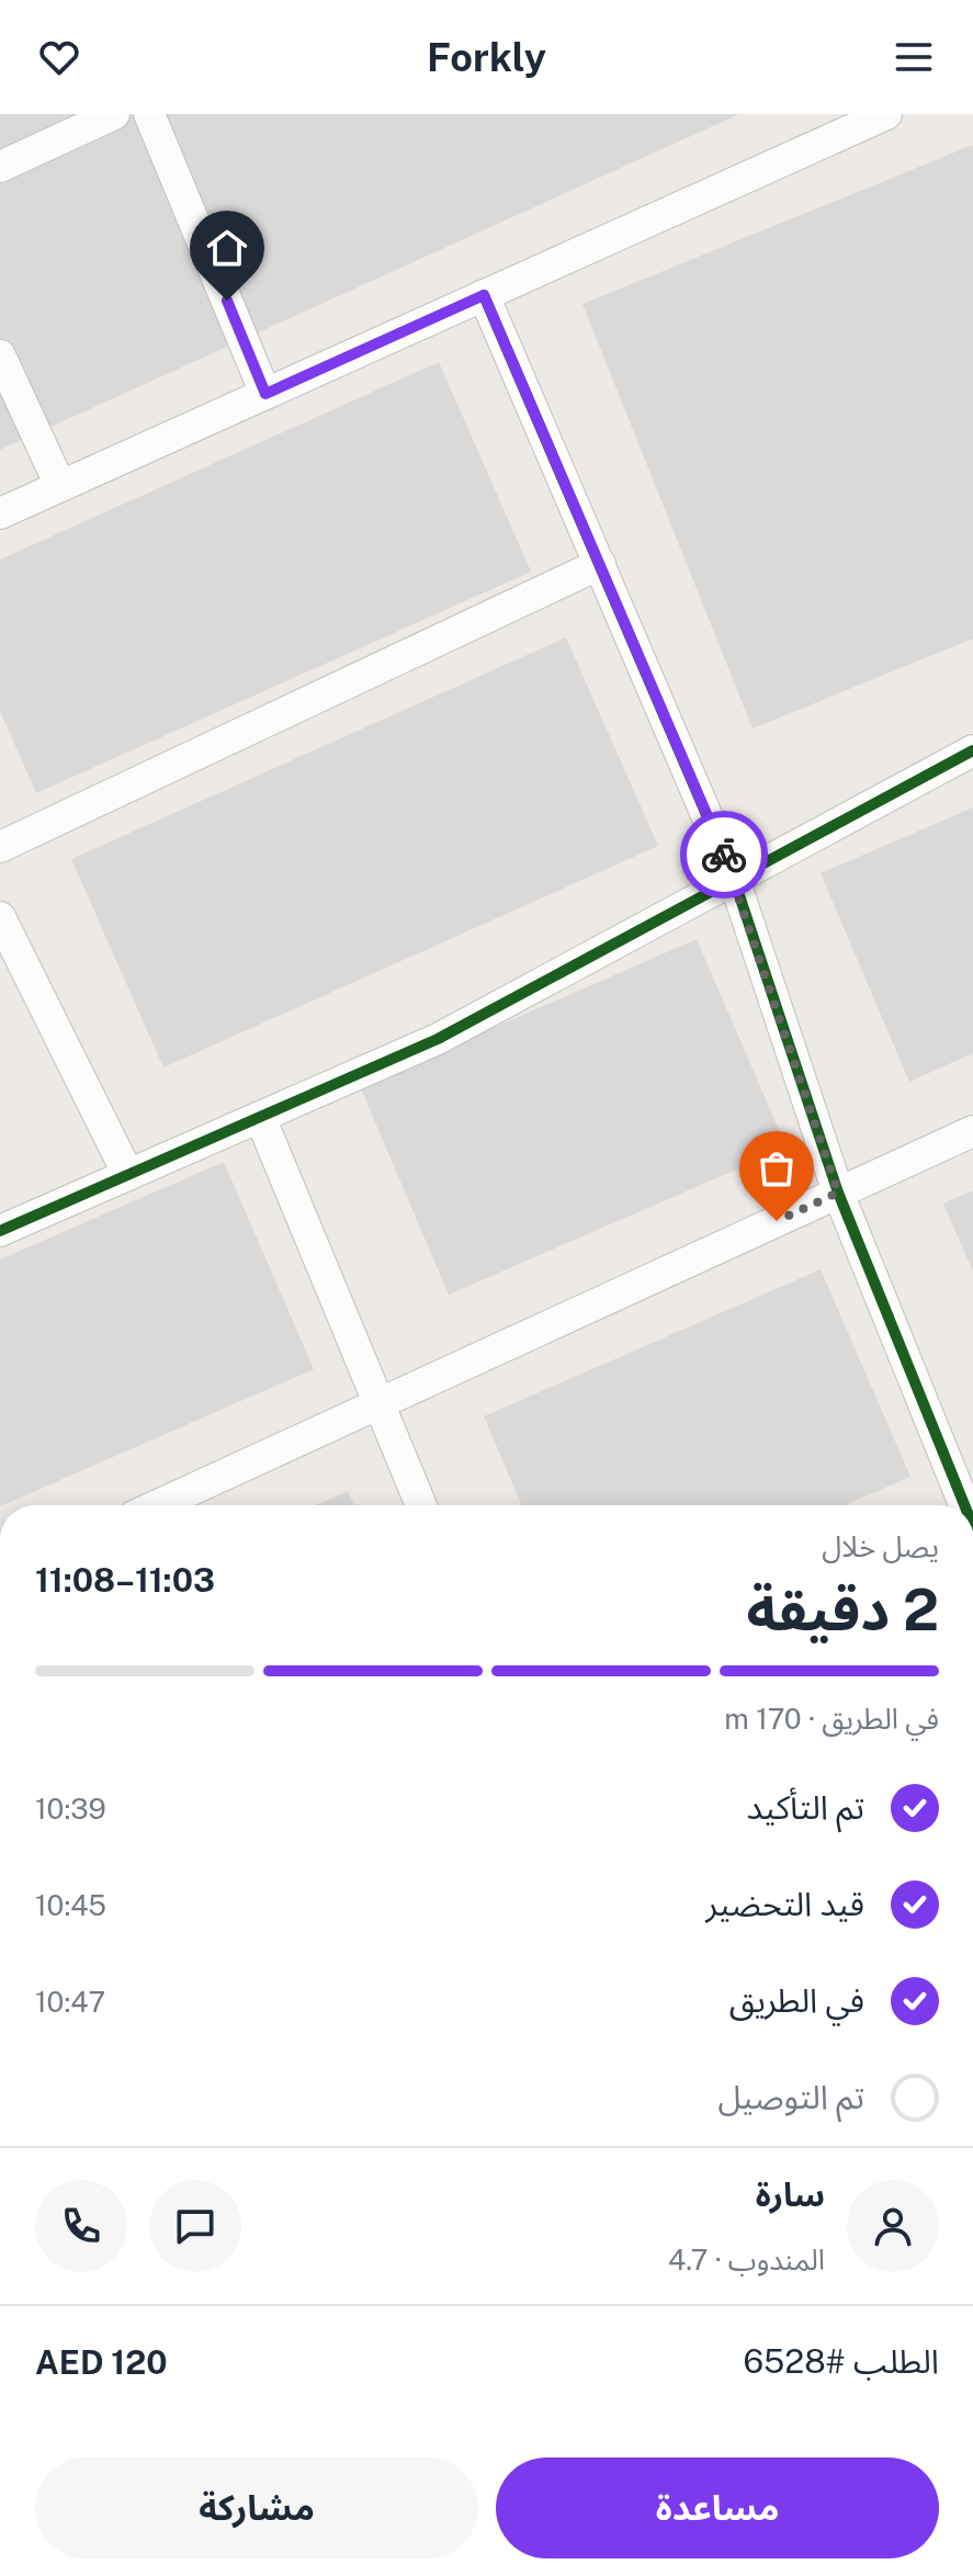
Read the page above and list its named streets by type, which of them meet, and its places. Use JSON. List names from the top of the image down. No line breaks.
{"page":{"header":"Forkly","heading":["2 دقيقة","يصل خلال","11:03–11:08"],"panel":["سارة","المندوب · 4.7","الطلب #6528","AED 120"],"bar":"في الطريق · 170 m","list":[["تم التأكيد","10:39"],["قيد التحضير","10:45"],["في الطريق","10:47"],"تم التوصيل"],"buttons":["مساعدة","مشاركة"]}}
